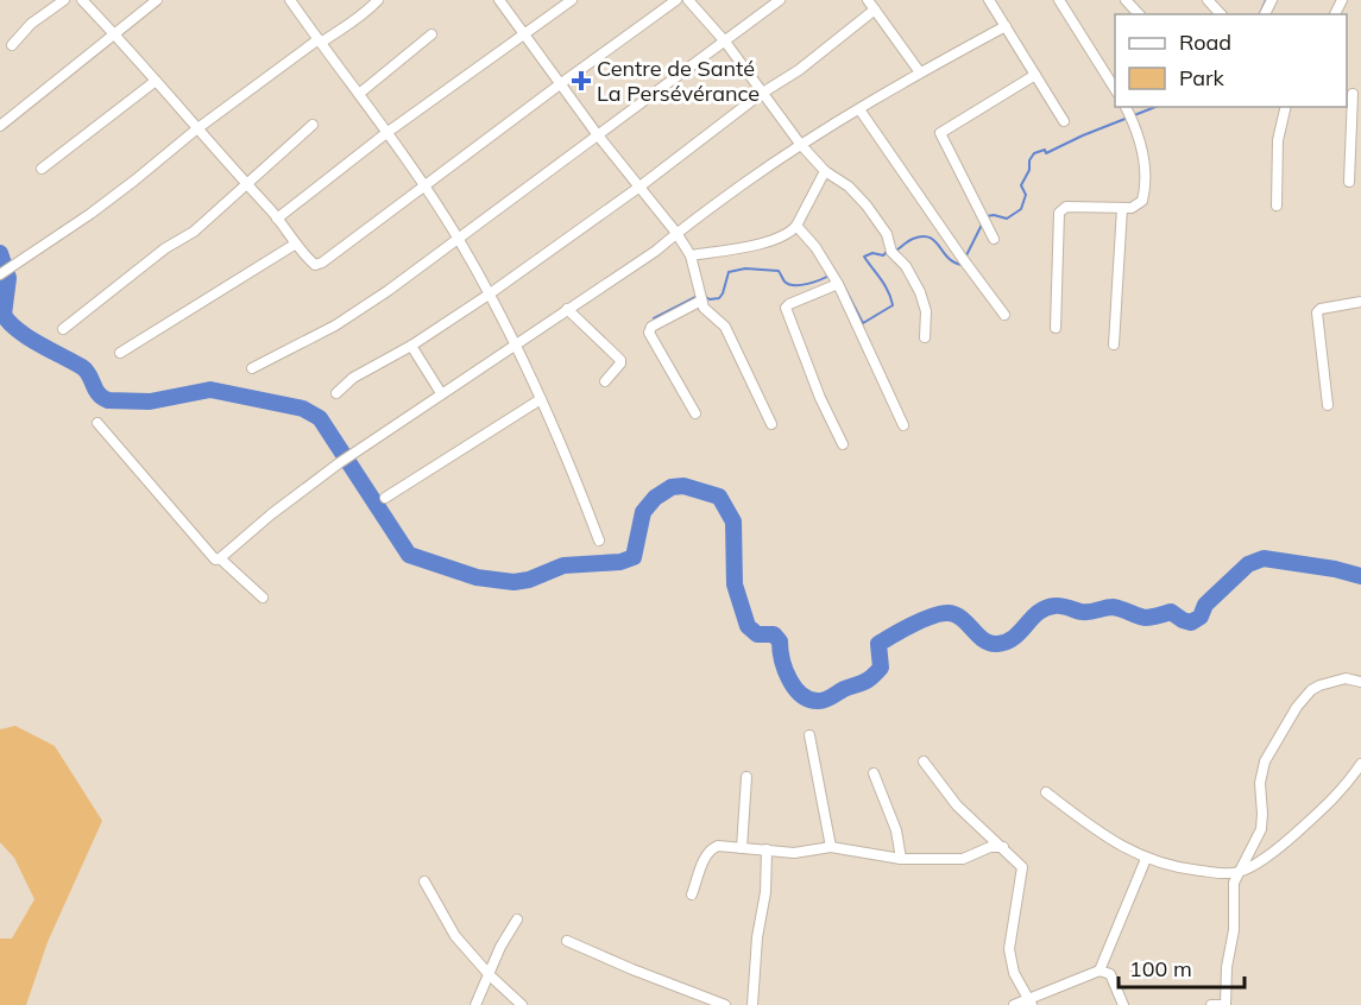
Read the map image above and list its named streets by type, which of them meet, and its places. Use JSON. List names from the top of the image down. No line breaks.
{"places":{"health":["Centre de Santé La Persévérance"]},"legend":["Road","Park"],"scale_bar":"100 m"}
